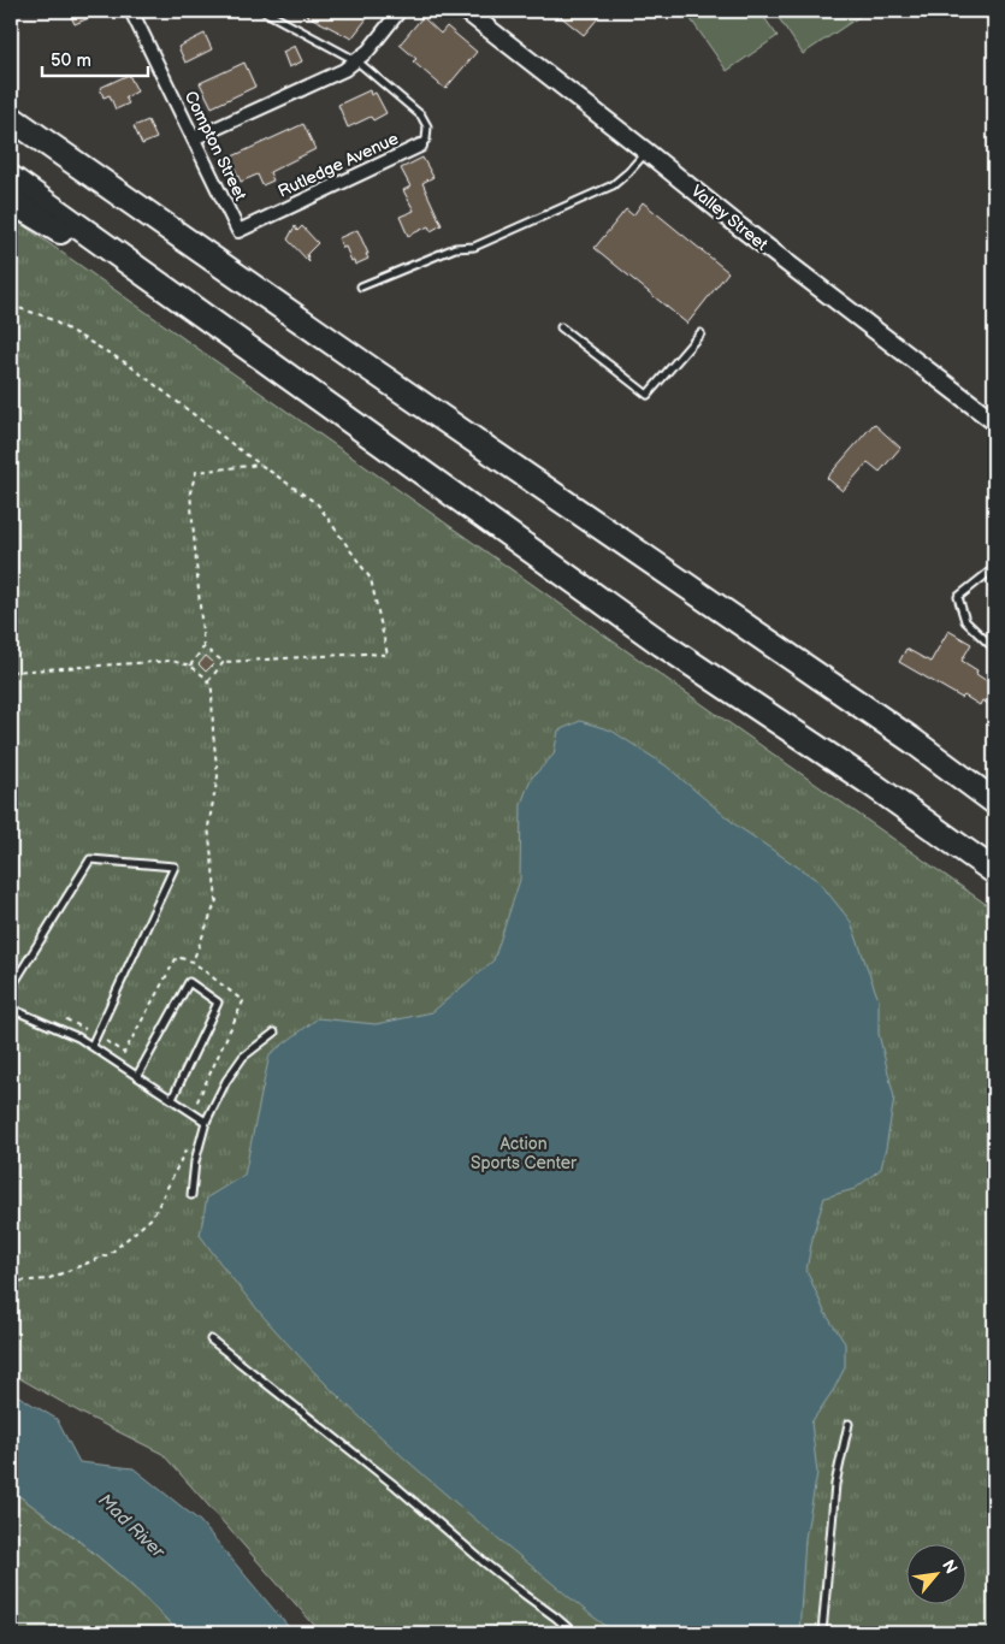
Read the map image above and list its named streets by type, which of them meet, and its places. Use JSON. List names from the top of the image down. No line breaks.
{"streets":{"street":["Compton Street","Rutledge Avenue","Valley Street"]},"crossings":[["Compton Street","Rutledge Avenue"]],"water":["Mad River"],"parks":["Action Sports Center"],"scale_bar":"50 m","north":"top right"}
